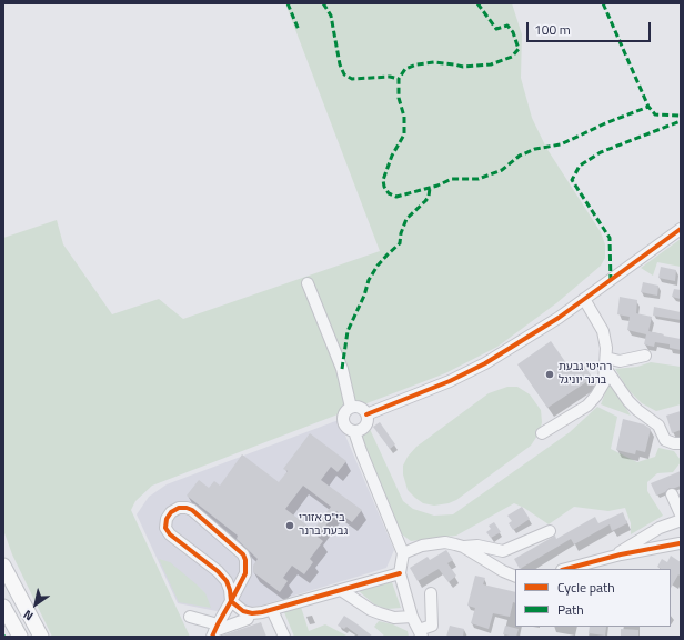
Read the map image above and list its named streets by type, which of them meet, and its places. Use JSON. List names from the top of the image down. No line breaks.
{"places":["רהיטי גבעת ברנר יוניגל","בי\"ס אזורי גבעת ברנר"],"legend":["Cycle path","Path"],"scale_bar":"100 m","north":"bottom left"}
